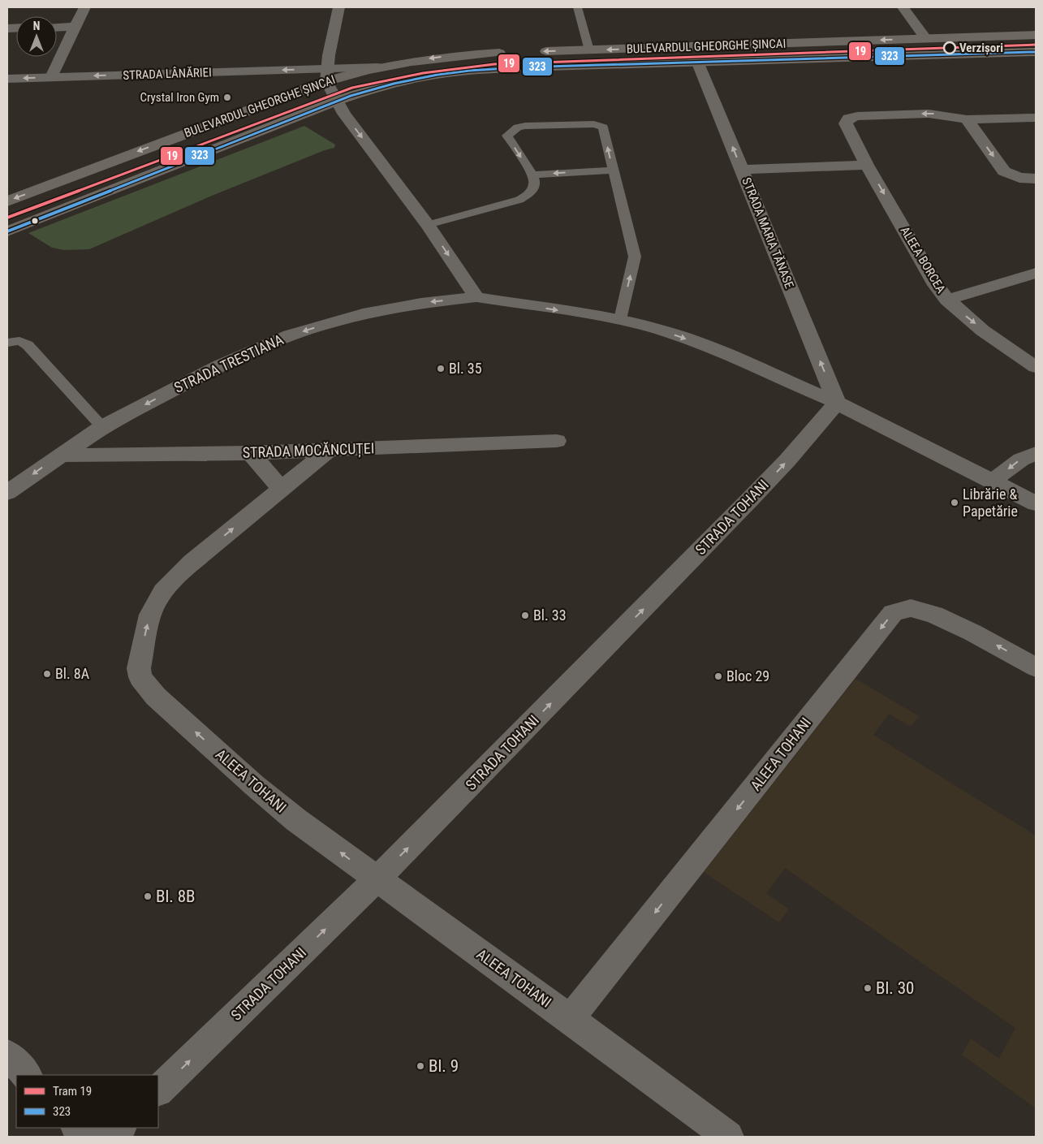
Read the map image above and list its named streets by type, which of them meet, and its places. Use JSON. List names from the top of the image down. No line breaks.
{"streets":{"main road":["BULEVARDUL GHEORGHE ȘINCAI"],"street":["STRADA LÂNĂRIEI","STRADA MARIA TĂNASE","ALEEA BORCEA","STRADA TRESTIANA","STRADA MOCĂNCUȚEI","STRADA TOHANI","ALEEA TOHANI"]},"crossings":[["BULEVARDUL GHEORGHE ȘINCAI","STRADA LÂNĂRIEI"],["BULEVARDUL GHEORGHE ȘINCAI","STRADA MARIA TĂNASE"],["STRADA MARIA TĂNASE","STRADA TRESTIANA"],["STRADA MARIA TĂNASE","STRADA TOHANI"],["STRADA TRESTIANA","STRADA MOCĂNCUȚEI"],["STRADA TRESTIANA","STRADA TOHANI"],["STRADA MOCĂNCUȚEI","ALEEA TOHANI"],["STRADA TOHANI","ALEEA TOHANI"]],"one_way":["STRADA LÂNĂRIEI","STRADA MARIA TĂNASE","STRADA TOHANI"],"places":["Verzișori","Crystal Iron Gym","Bl. 35","Librărie & Papetărie","Bl. 33","Bl. 8A","Bloc 29","Bl. 8B","Bl. 30","Bl. 9"],"lines":["tram line 19","transit line 323"],"legend":["Tram 19","323"],"north":"top"}
